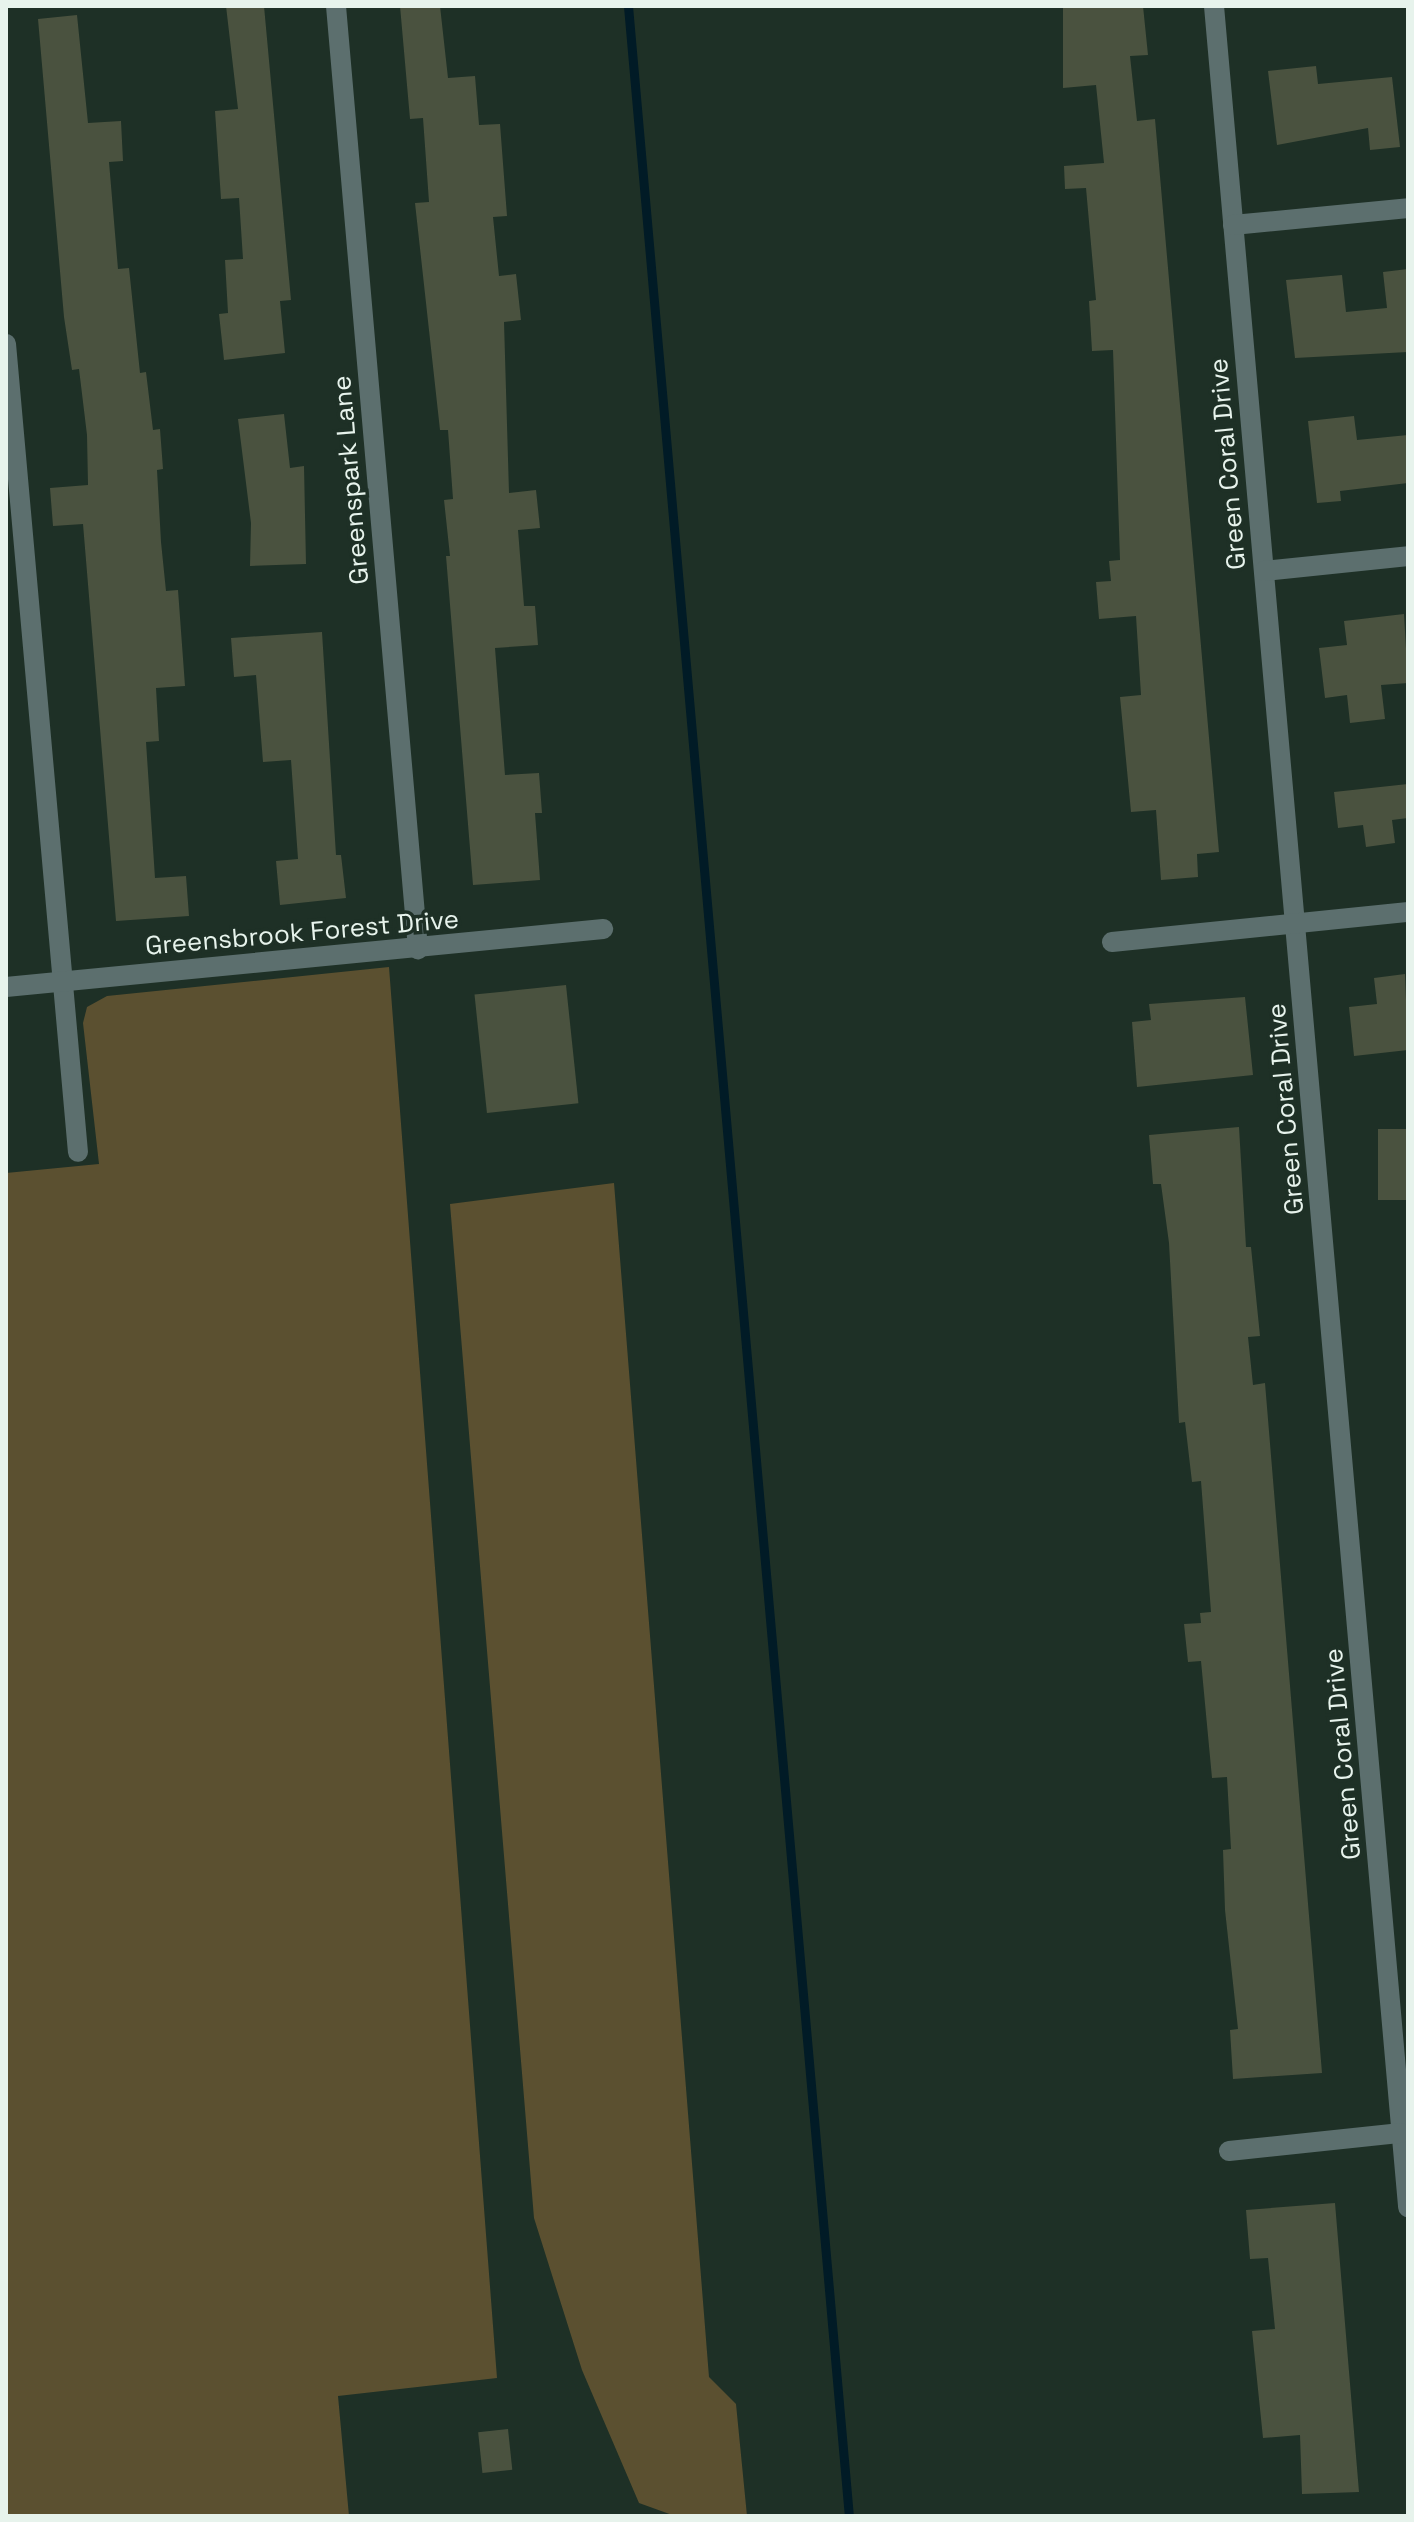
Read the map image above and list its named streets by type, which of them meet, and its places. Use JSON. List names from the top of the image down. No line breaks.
{"streets":{"street":["Green Coral Drive","Greenspark Lane","Greensbrook Forest Drive"]},"crossings":[["Greenspark Lane","Greensbrook Forest Drive"]]}
